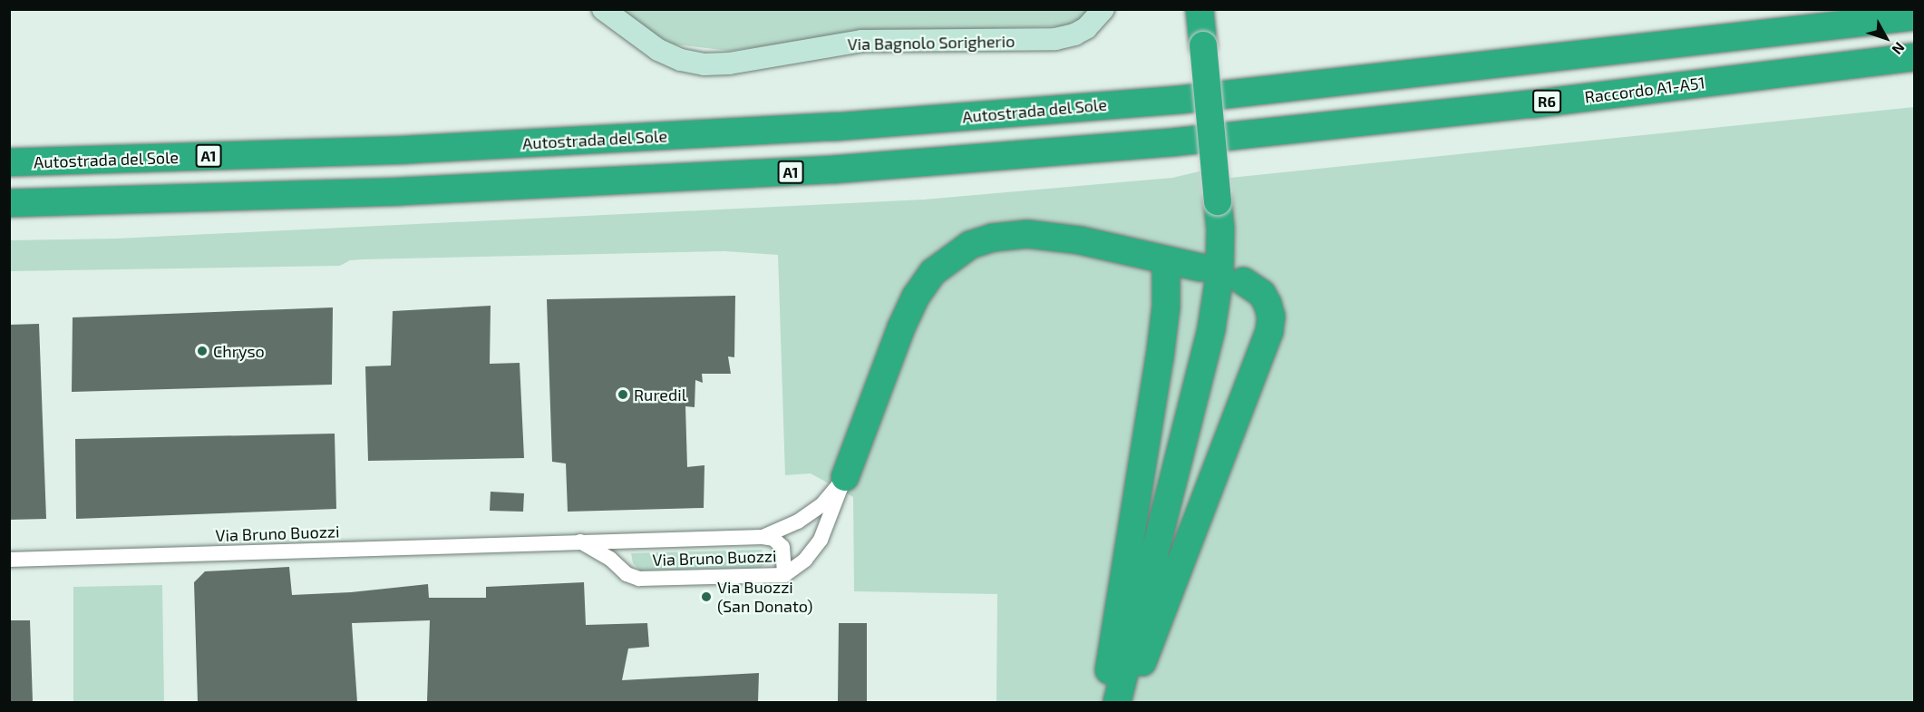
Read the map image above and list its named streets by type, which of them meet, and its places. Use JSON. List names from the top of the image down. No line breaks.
{"streets":{"highway":["Raccordo A1-A51","R6","Autostrada del Sole","A1"],"street":["Via Bagnolo Sorigherio","Via Bruno Buozzi"]},"crossings":[["Raccordo A1-A51","A1"]],"places":["Chryso","Ruredil","Via Buozzi (San Donato)"],"north":"bottom right"}
